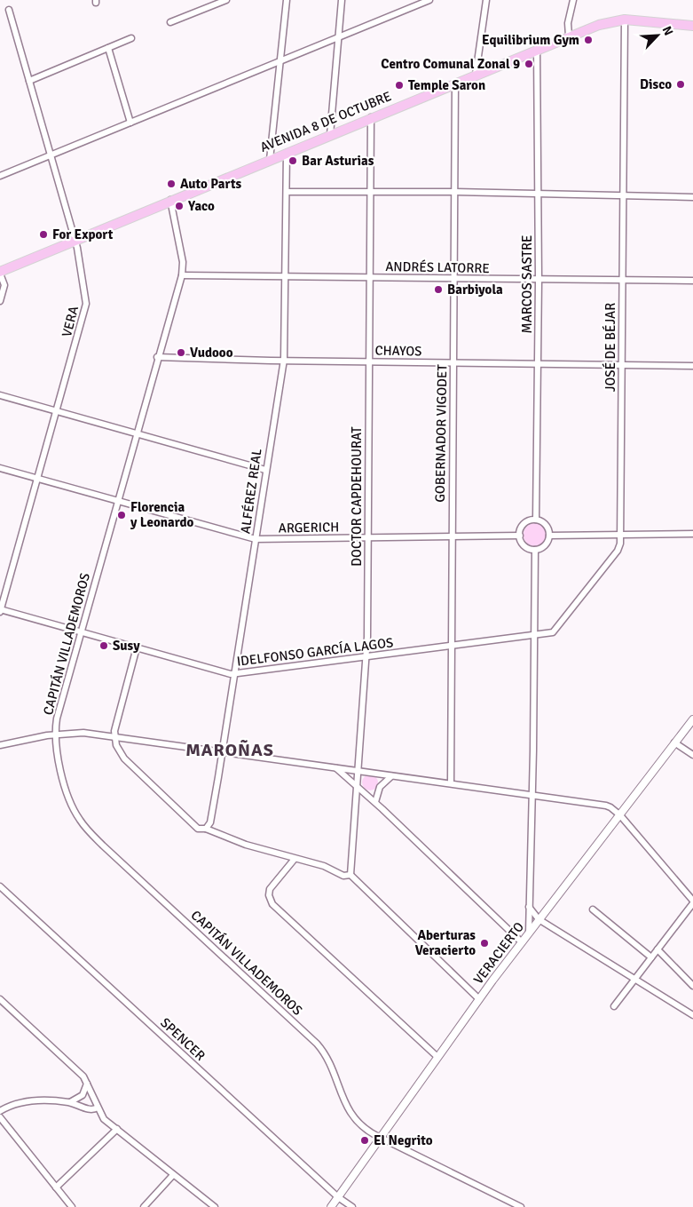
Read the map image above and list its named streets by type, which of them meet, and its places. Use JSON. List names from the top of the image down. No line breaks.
{"streets":{"main road":["AVENIDA 8 DE OCTUBRE"],"street":["ANDRÉS LATORRE","MARCOS SASTRE","VERA","JOSÉ DE BÉJAR","CHAYOS","GOBERNADOR VIGODET","ALFÉREZ REAL","DOCTOR CAPDEHOURAT","ARGERICH","CAPITÁN VILLADEMOROS","IDELFONSO GARCÍA LAGOS","VERACIERTO","SPENCER"]},"crossings":[["AVENIDA 8 DE OCTUBRE","MARCOS SASTRE"],["AVENIDA 8 DE OCTUBRE","VERA"],["AVENIDA 8 DE OCTUBRE","JOSÉ DE BÉJAR"],["AVENIDA 8 DE OCTUBRE","GOBERNADOR VIGODET"],["AVENIDA 8 DE OCTUBRE","ALFÉREZ REAL"],["AVENIDA 8 DE OCTUBRE","DOCTOR CAPDEHOURAT"],["AVENIDA 8 DE OCTUBRE","CAPITÁN VILLADEMOROS"],["ANDRÉS LATORRE","MARCOS SASTRE"],["ANDRÉS LATORRE","JOSÉ DE BÉJAR"],["ANDRÉS LATORRE","GOBERNADOR VIGODET"],["ANDRÉS LATORRE","ALFÉREZ REAL"],["ANDRÉS LATORRE","DOCTOR CAPDEHOURAT"],["ANDRÉS LATORRE","CAPITÁN VILLADEMOROS"],["MARCOS SASTRE","CHAYOS"],["MARCOS SASTRE","ARGERICH"],["VERA","ARGERICH"],["VERA","IDELFONSO GARCÍA LAGOS"],["JOSÉ DE BÉJAR","CHAYOS"],["JOSÉ DE BÉJAR","IDELFONSO GARCÍA LAGOS"],["CHAYOS","GOBERNADOR VIGODET"],["CHAYOS","ALFÉREZ REAL"],["CHAYOS","DOCTOR CAPDEHOURAT"],["CHAYOS","CAPITÁN VILLADEMOROS"],["GOBERNADOR VIGODET","ARGERICH"],["GOBERNADOR VIGODET","IDELFONSO GARCÍA LAGOS"],["ALFÉREZ REAL","ARGERICH"],["ALFÉREZ REAL","IDELFONSO GARCÍA LAGOS"],["DOCTOR CAPDEHOURAT","ARGERICH"],["DOCTOR CAPDEHOURAT","IDELFONSO GARCÍA LAGOS"],["ARGERICH","CAPITÁN VILLADEMOROS"],["CAPITÁN VILLADEMOROS","IDELFONSO GARCÍA LAGOS"],["CAPITÁN VILLADEMOROS","VERACIERTO"],["VERACIERTO","SPENCER"]],"districts":["MAROÑAS"],"places":["Equilibrium Gym","Centro Comunal Zonal 9","Disco","Temple Saron","Bar Asturias","Auto Parts","Yaco","For Export","Barbiyola","Vudooo","Florencia y Leonardo","Susy","Aberturas Veracierto","El Negrito"],"north":"top right"}
